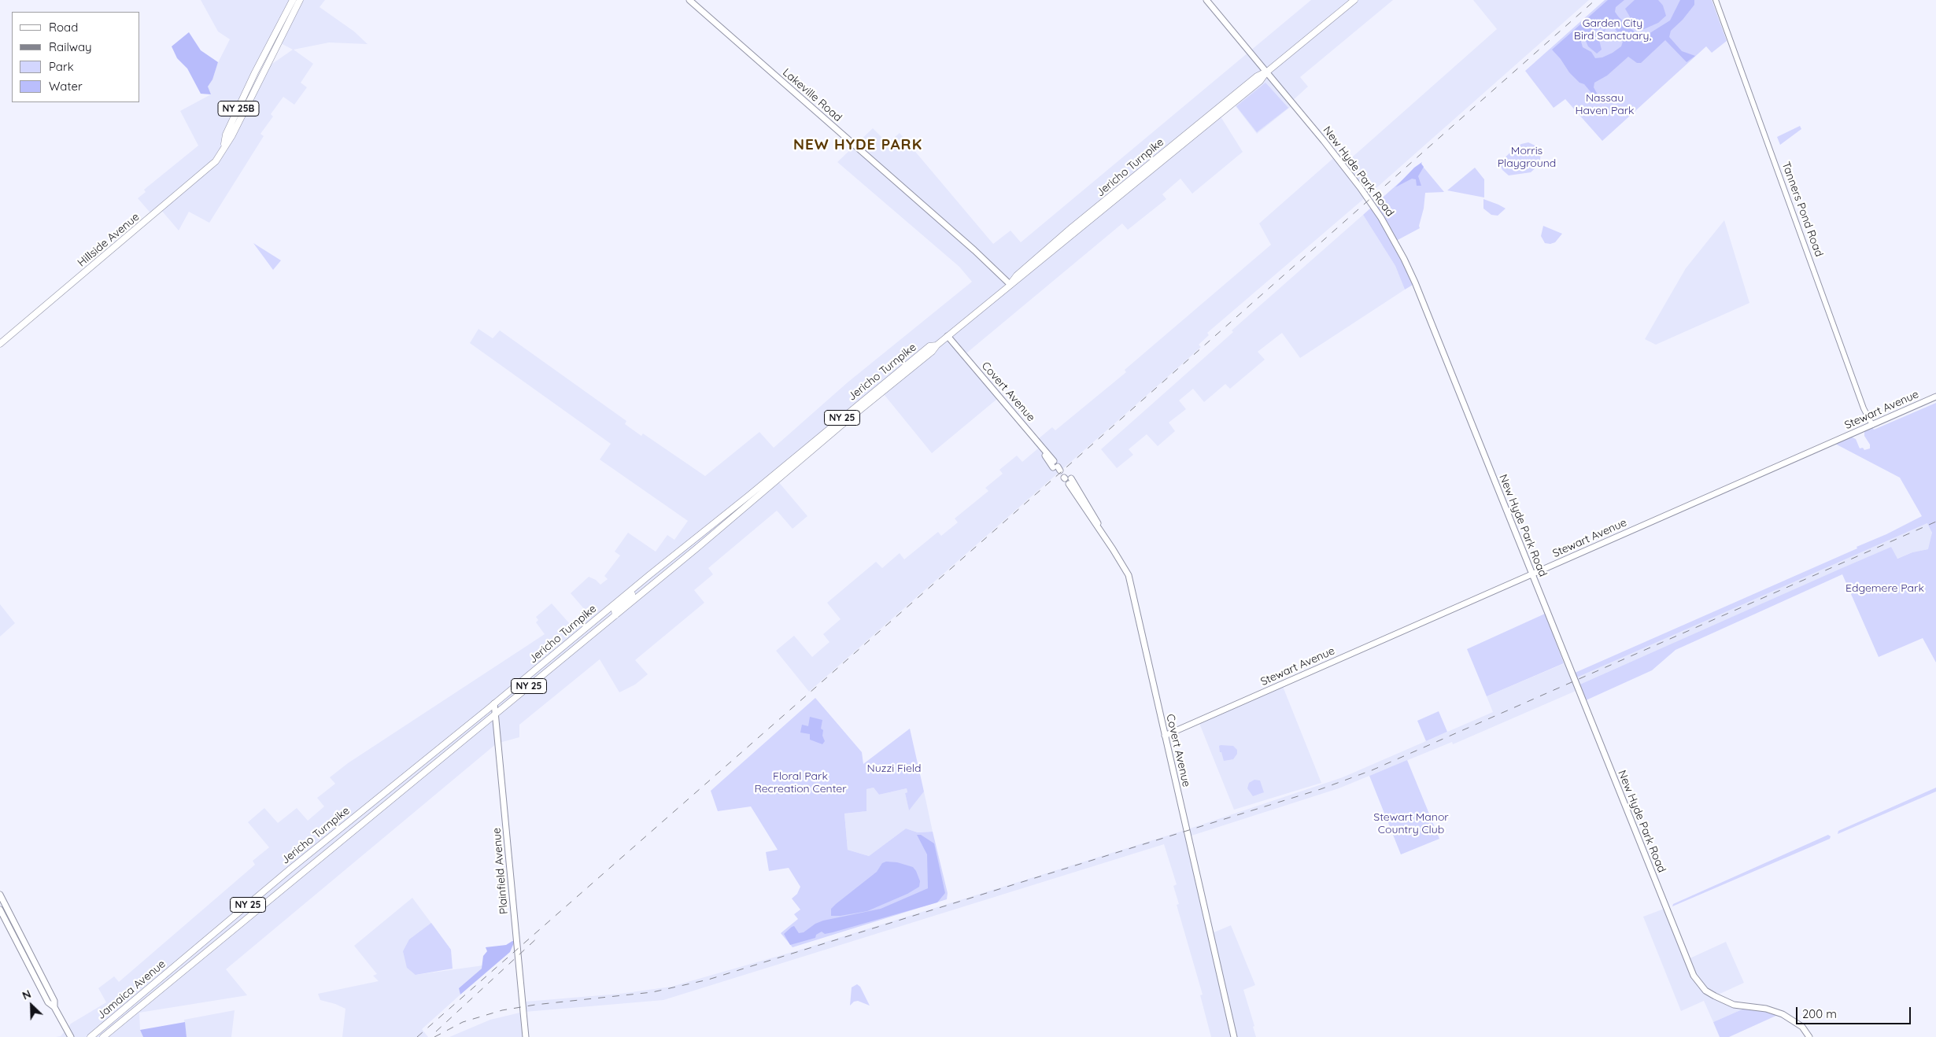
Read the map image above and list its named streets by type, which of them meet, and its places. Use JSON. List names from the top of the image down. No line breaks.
{"streets":{"main road":["Lakeville Road","NY 25B","Jericho Turnpike","New Hyde Park Road","Hillside Avenue","Covert Avenue","Stewart Avenue","NY 25","Plainfield Avenue","Jamaica Avenue"],"street":["Tanners Pond Road"]},"crossings":[["Lakeville Road","Jericho Turnpike"],["Jericho Turnpike","New Hyde Park Road"],["Jericho Turnpike","Covert Avenue"],["Jericho Turnpike","Plainfield Avenue"],["Jericho Turnpike","Jamaica Avenue"],["New Hyde Park Road","Stewart Avenue"],["Tanners Pond Road","Stewart Avenue"],["Covert Avenue","Stewart Avenue"]],"districts":["NEW HYDE PARK"],"parks":["Garden City Bird Sanctuary,","Nassau Haven Park","Morris Playground","Edgemere Park","Nuzzi Field","Floral Park Recreation Center","Stewart Manor Country Club"],"legend":["Road","Railway","Park","Water"],"scale_bar":"200 m","north":"top left"}
